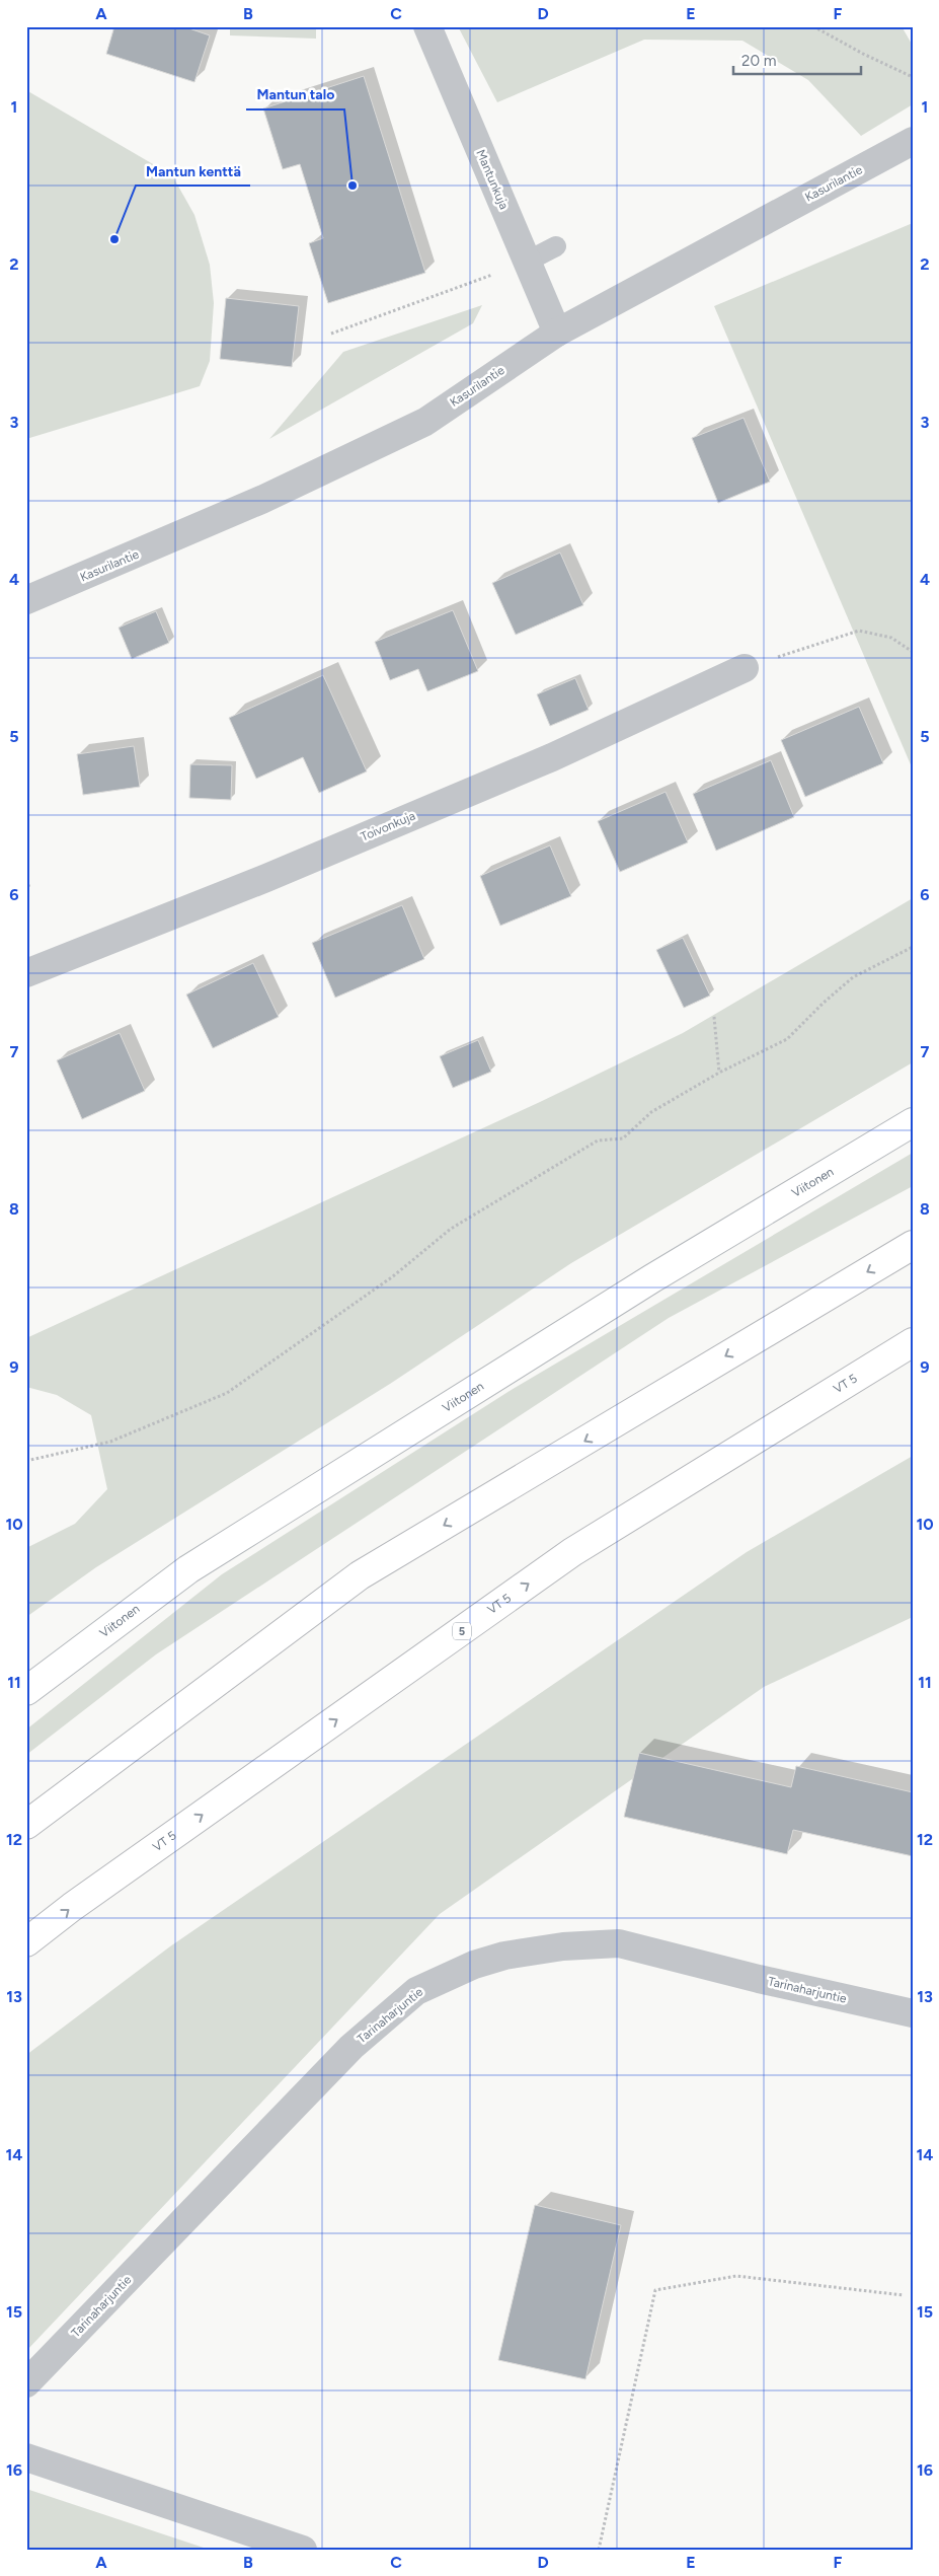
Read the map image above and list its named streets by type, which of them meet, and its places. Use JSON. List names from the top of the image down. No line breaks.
{"streets":{"main road":["Viitonen","VT 5","5"],"street":["Mantunkuja","Kasurilantie","Toivonkuja","Tarinaharjuntie"]},"crossings":[["Mantunkuja","Kasurilantie"]],"places":["Mantun talo","Mantun kenttä"],"scale_bar":"20 m","grid":{"columns":["A","B","C","D","E","F"],"rows":["1","2","3","4","5","6","7","8","9","10","11","12","13","14","15","16"]}}
